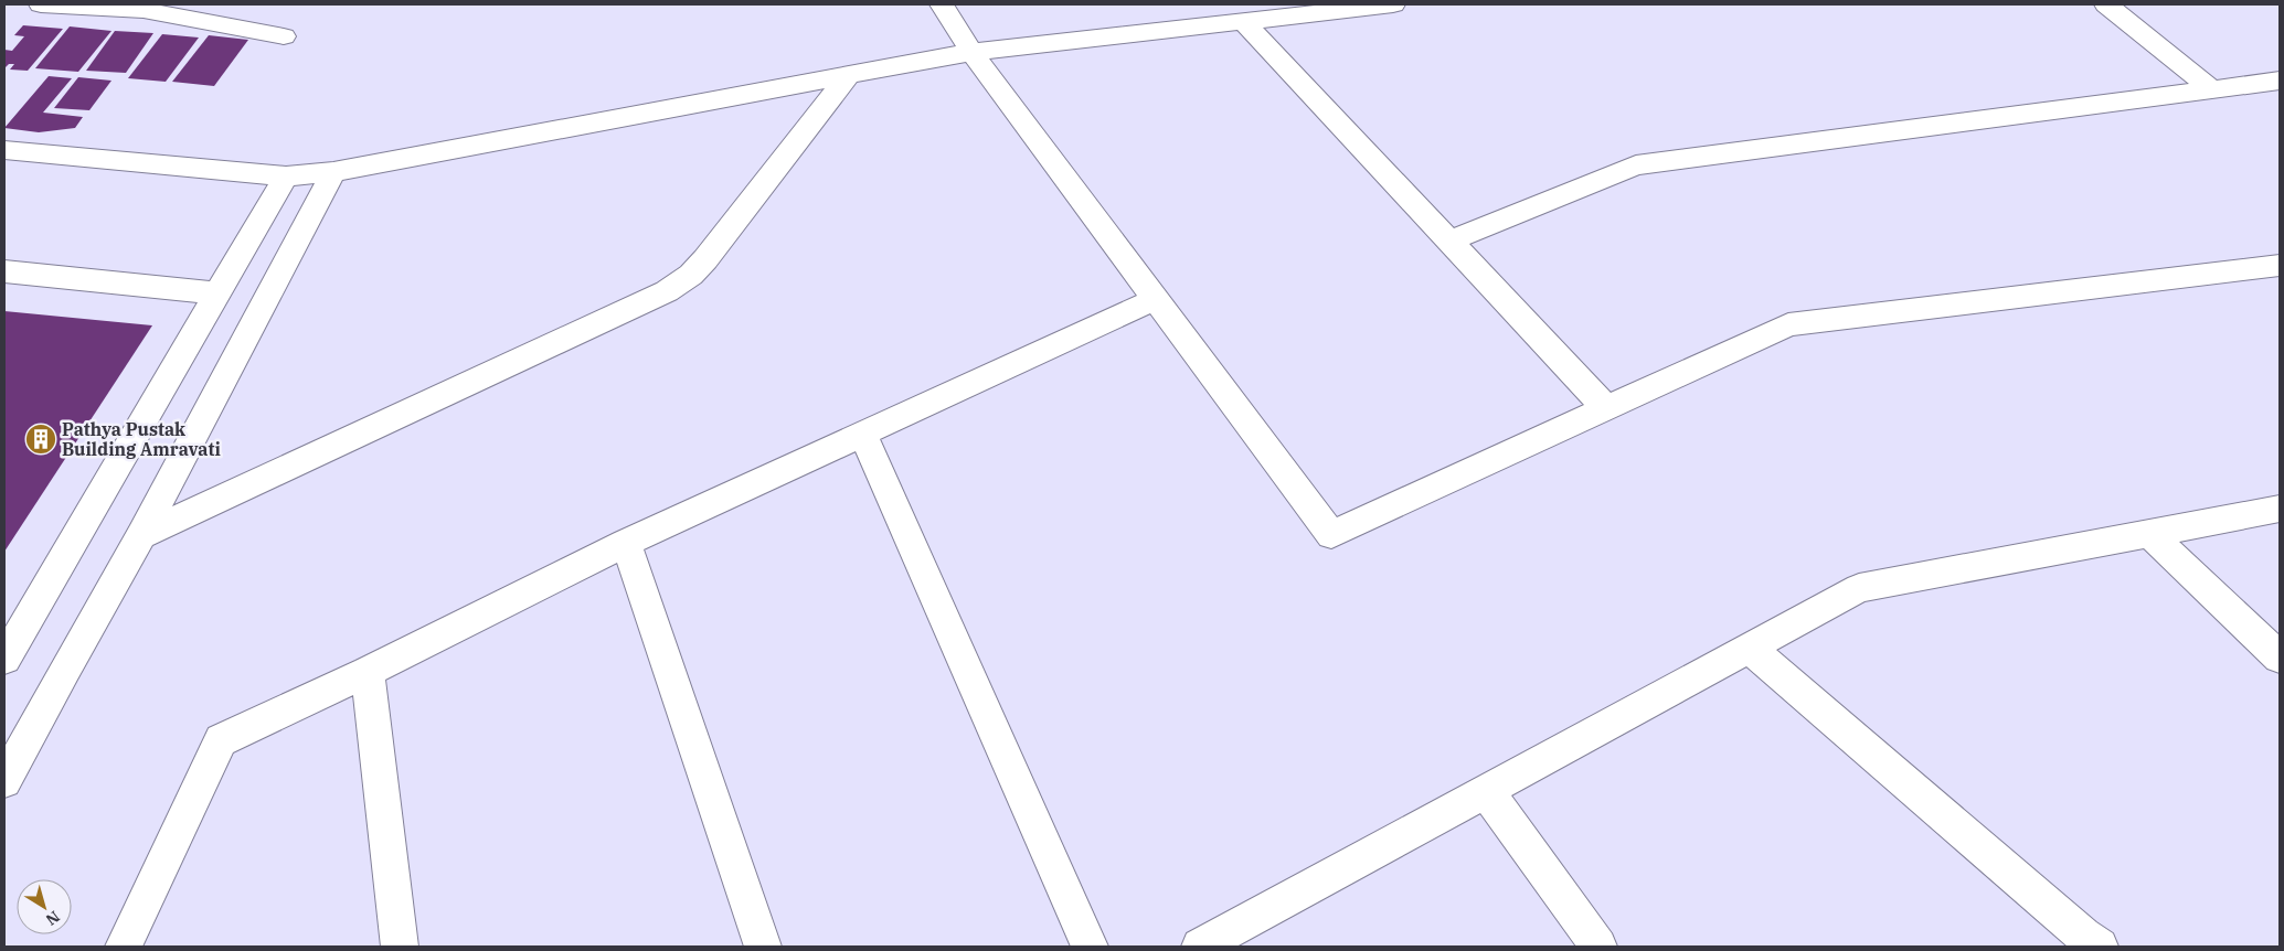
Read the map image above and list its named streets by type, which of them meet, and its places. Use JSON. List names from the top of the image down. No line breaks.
{"places":{"building":["Pathya Pustak Building Amravati"]},"north":"bottom right"}
